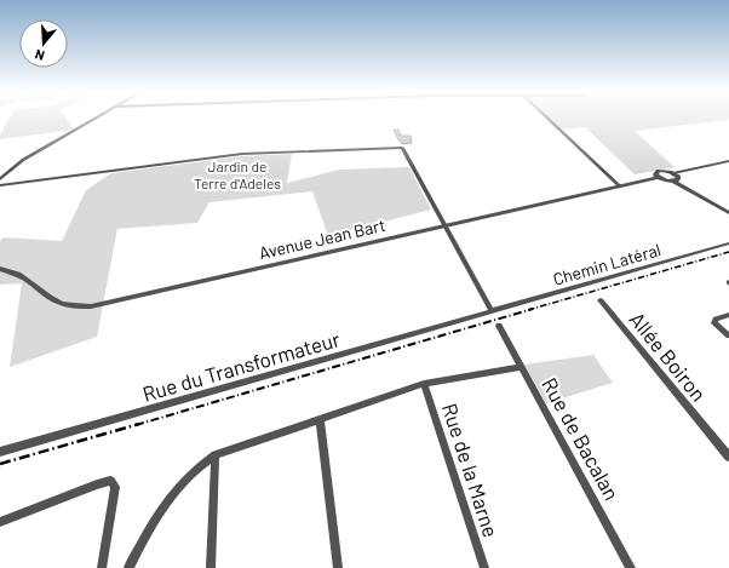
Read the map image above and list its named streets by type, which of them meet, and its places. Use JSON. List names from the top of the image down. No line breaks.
{"streets":{"street":["Avenue Jean Bart","Chemin Latéral","Allée Boiron","Rue du Transformateur","Rue de Bacalan","Rue de la Marne"]},"crossings":[["Chemin Latéral","Rue du Transformateur"]],"parks":["Jardin de Terre d'Adeles"],"north":"bottom"}
